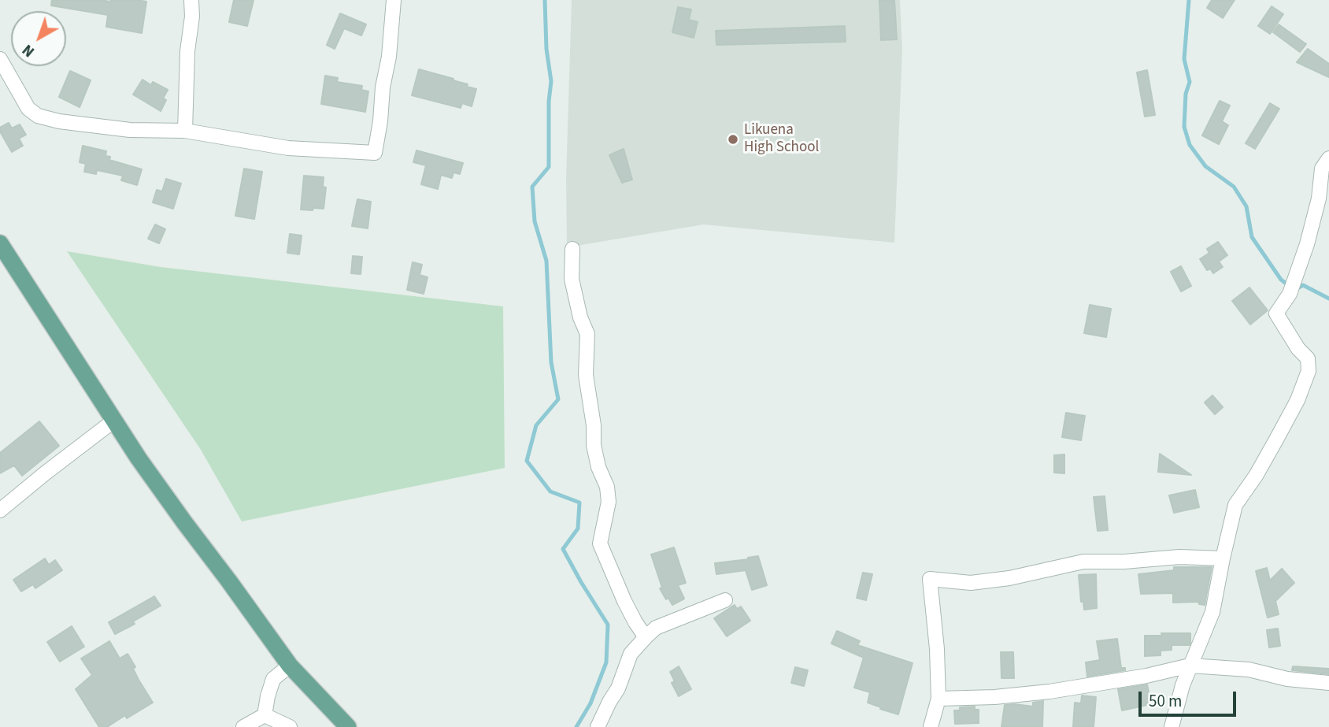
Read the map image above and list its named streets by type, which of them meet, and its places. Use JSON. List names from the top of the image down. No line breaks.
{"places":["Likuena High School"],"scale_bar":"50 m","north":"bottom left"}
